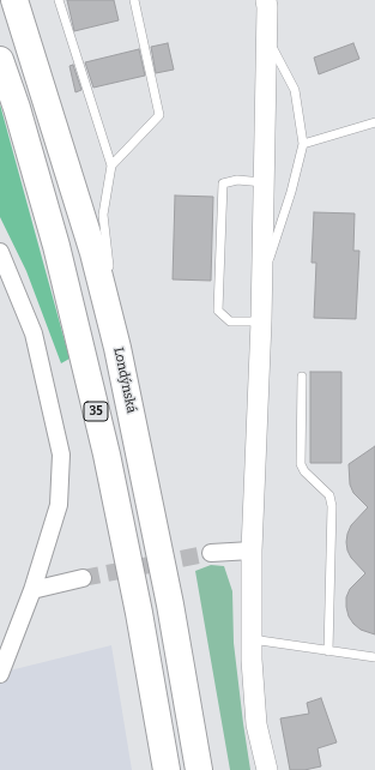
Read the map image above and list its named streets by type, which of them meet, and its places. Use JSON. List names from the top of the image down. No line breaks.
{"streets":{"highway":["Londýnská","35"]}}
